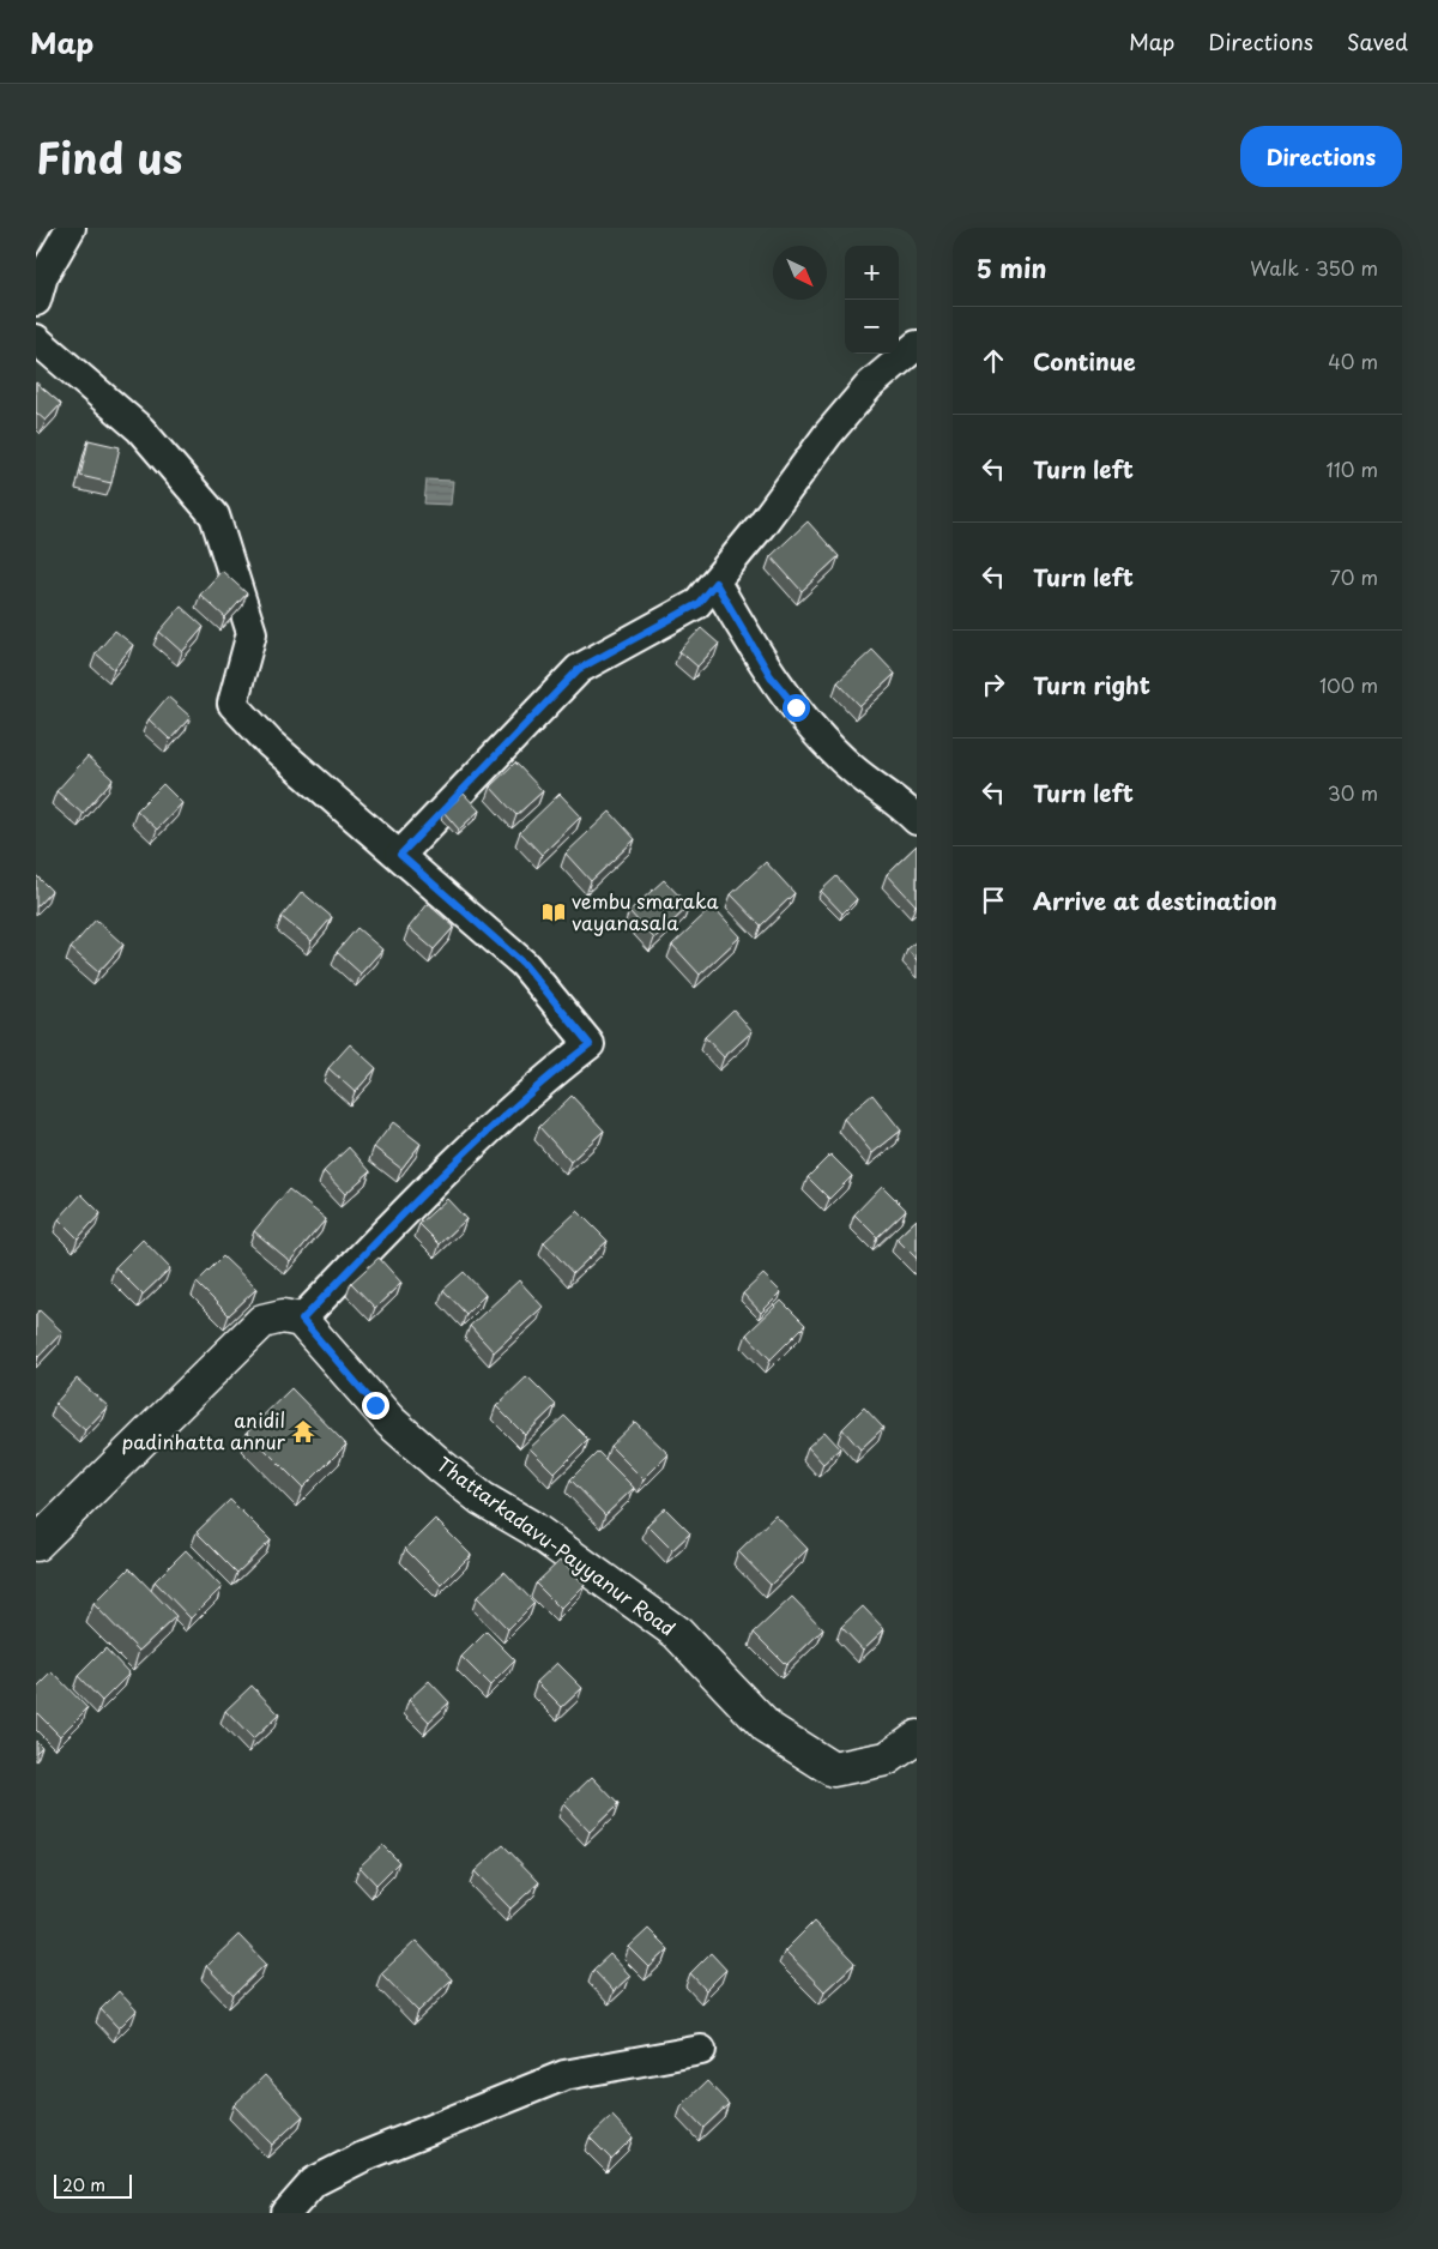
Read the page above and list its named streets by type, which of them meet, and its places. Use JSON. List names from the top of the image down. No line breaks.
{"streets":{"main road":["Thattarkadavu-Payyanur Road"]},"places":{"library":["vembu smaraka vayanasala"],"temple":["anidil padinhatta annur"]},"scale_bar":"20 m","north":"bottom right","page":{"header":"Map","nav":["Map","Directions","Saved"],"title":"Find us","buttons":"Directions","heading":["5 min","Walk · 350 m"],"map_buttons":["+","−"],"list":[["Continue","40 m"],["Turn left","110 m"],["Turn left","70 m"],["Turn right","100 m"],["Turn left","30 m"],"Arrive at destination"],"scale":"20 m"}}
